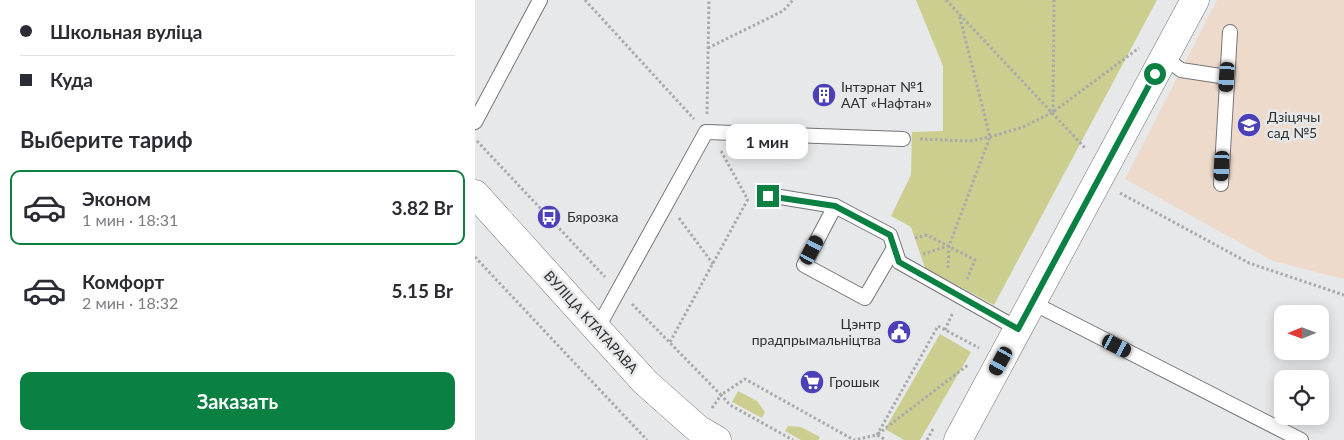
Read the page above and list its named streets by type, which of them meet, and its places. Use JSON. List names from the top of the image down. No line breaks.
{"streets":{"street":["ВУЛІЦА КТАТАРАВА"]},"places":{"building":["Інтэрнат №1 ААТ «Нафтан»"],"school or university":["Дзіцячы сад №5"],"bus stop":["Бярозка"],"public building":["Цэнтр прадпрымальніцтва"],"supermarket":["Грошык"]},"north":"left","page":{"banner":["Школьная вуліца","Куда"],"heading":"Выберите тариф","bubble":"1 мин","list":[{"name":"Эконом","note":"1 мин · 18:31","value":"3.82 Br"},{"name":"Комфорт","note":"2 мин · 18:32","value":"5.15 Br"}],"buttons":"Заказать"}}
